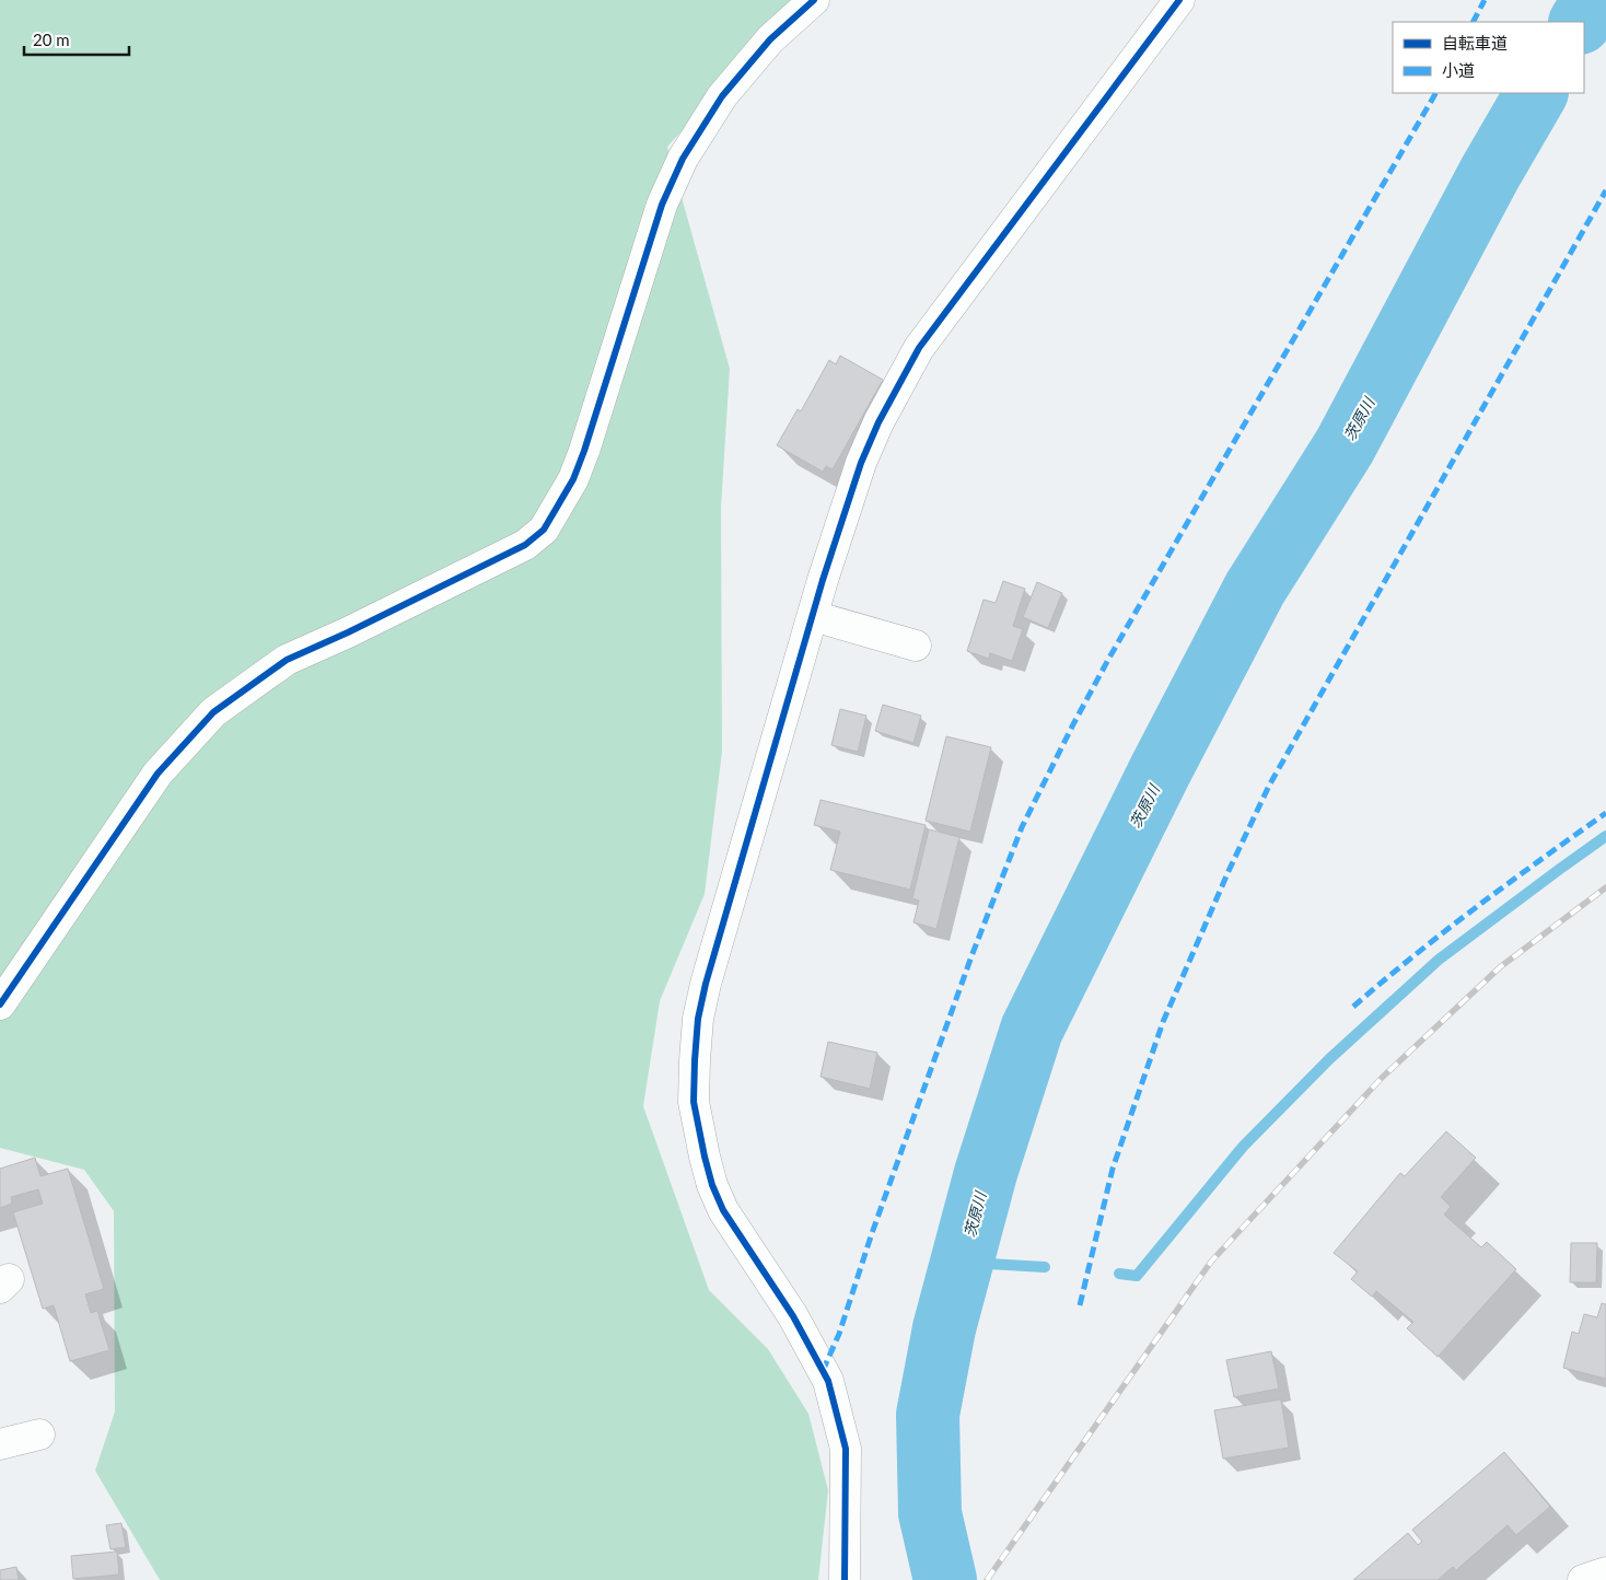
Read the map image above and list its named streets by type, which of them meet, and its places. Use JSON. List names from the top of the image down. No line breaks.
{"water":["茨原川"],"legend":["自転車道","小道"],"scale_bar":"20 m"}
